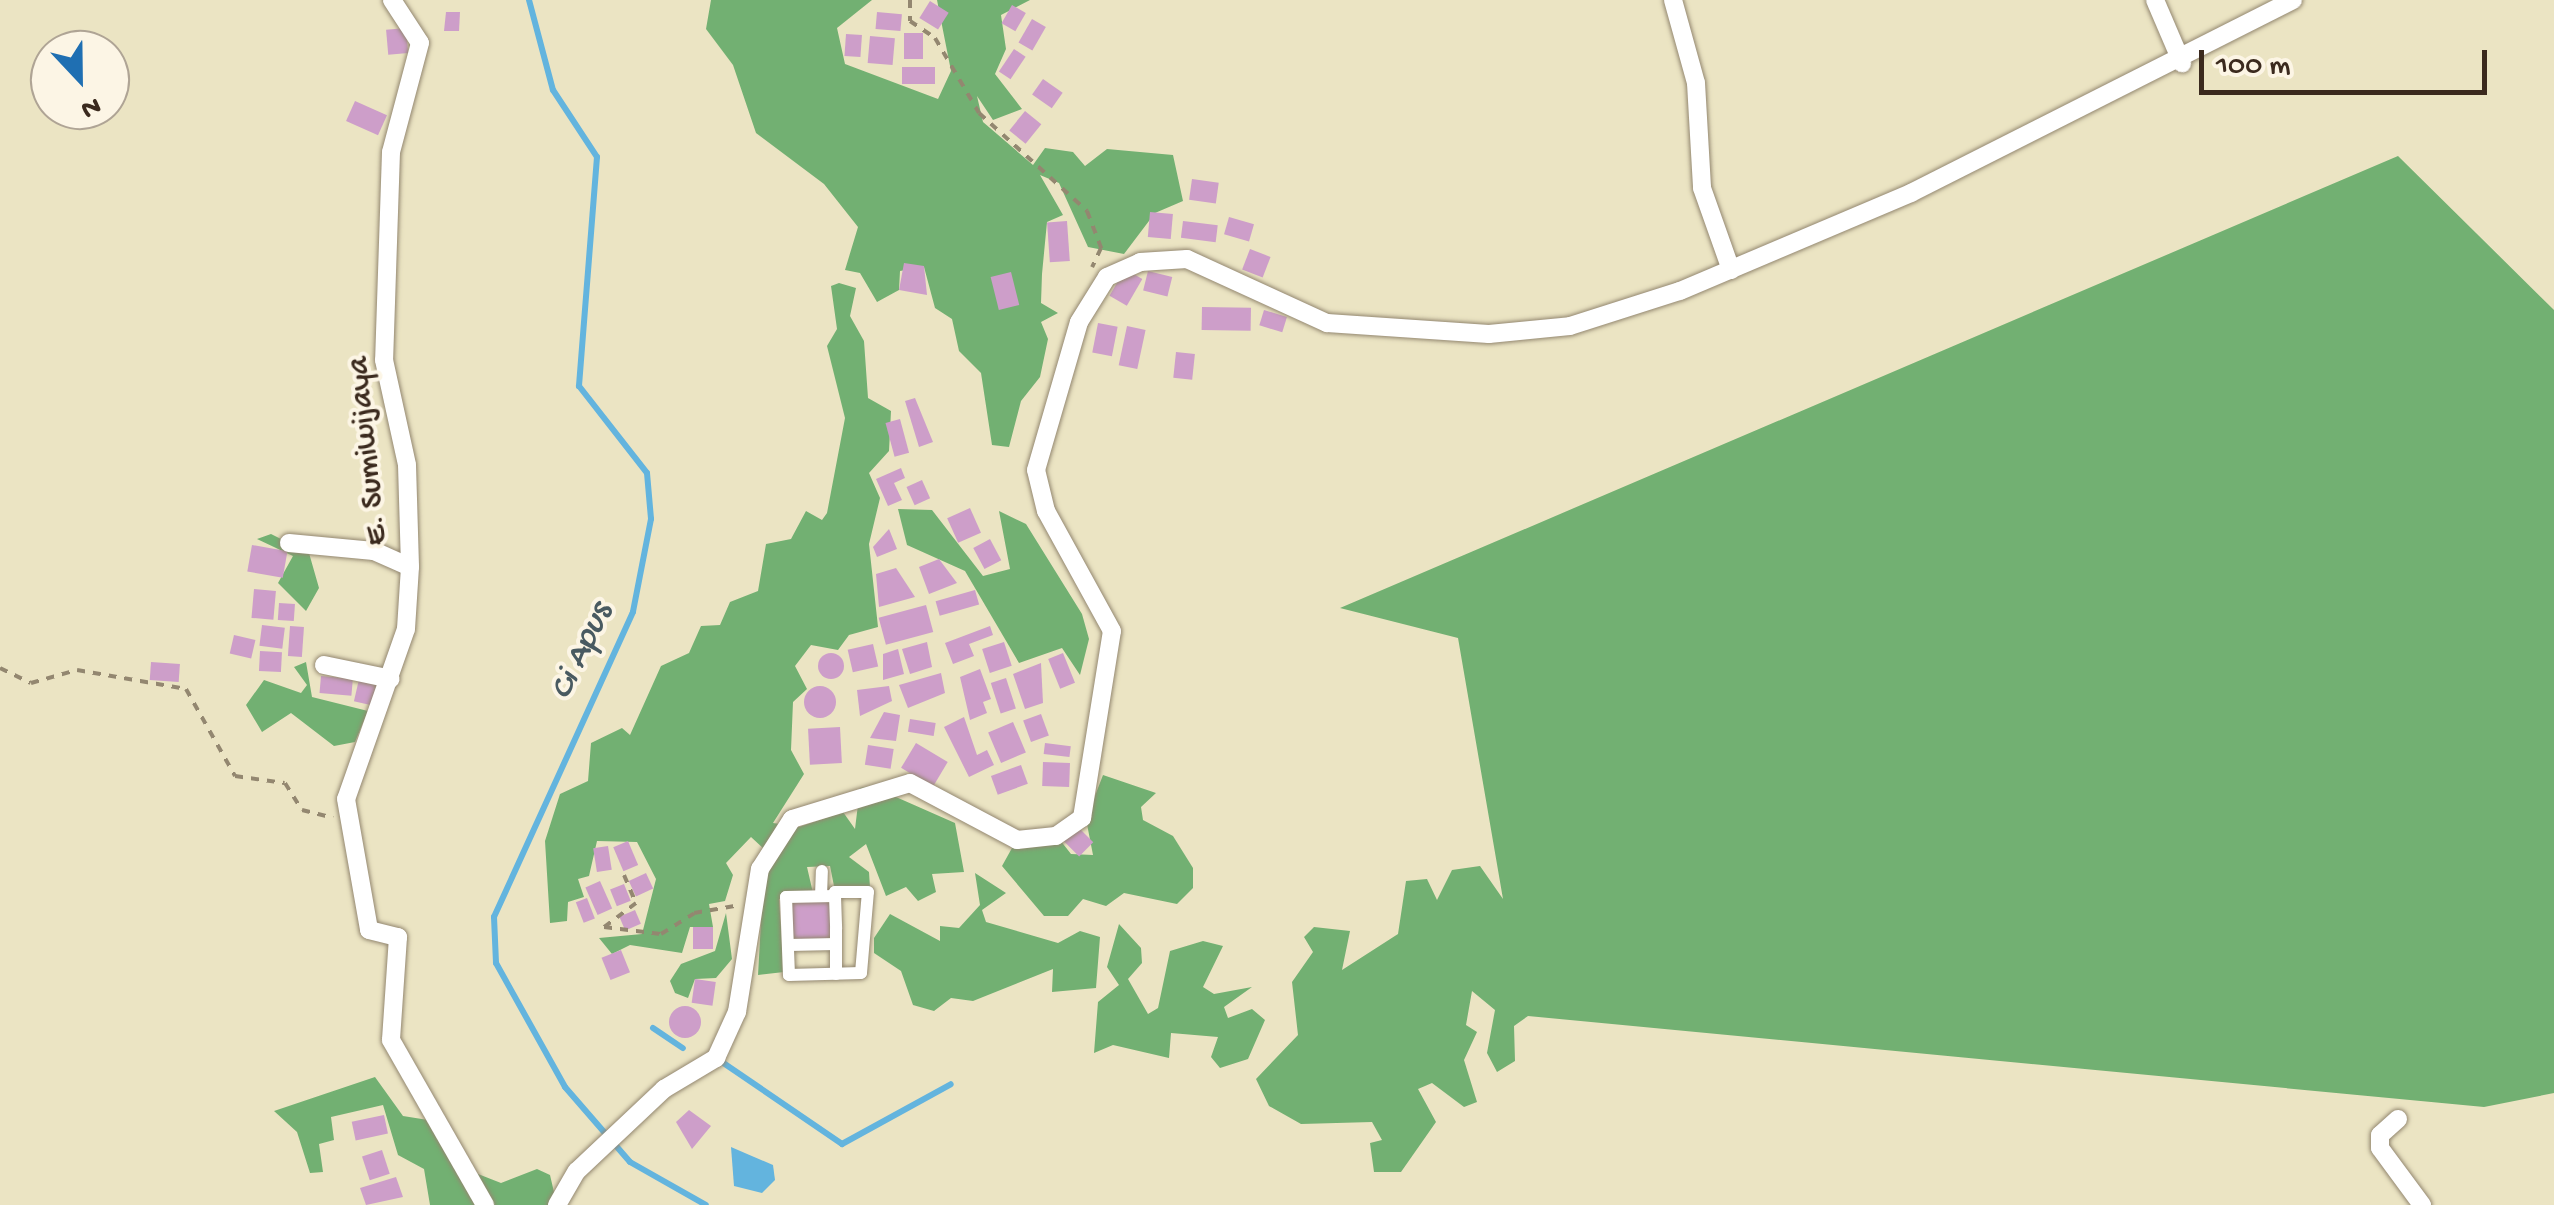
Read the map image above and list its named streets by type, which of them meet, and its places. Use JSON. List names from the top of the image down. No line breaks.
{"streets":{"street":["E. Sumiwijaya"]},"water":["Ci Apus"],"scale_bar":"100 m","north":"bottom"}
